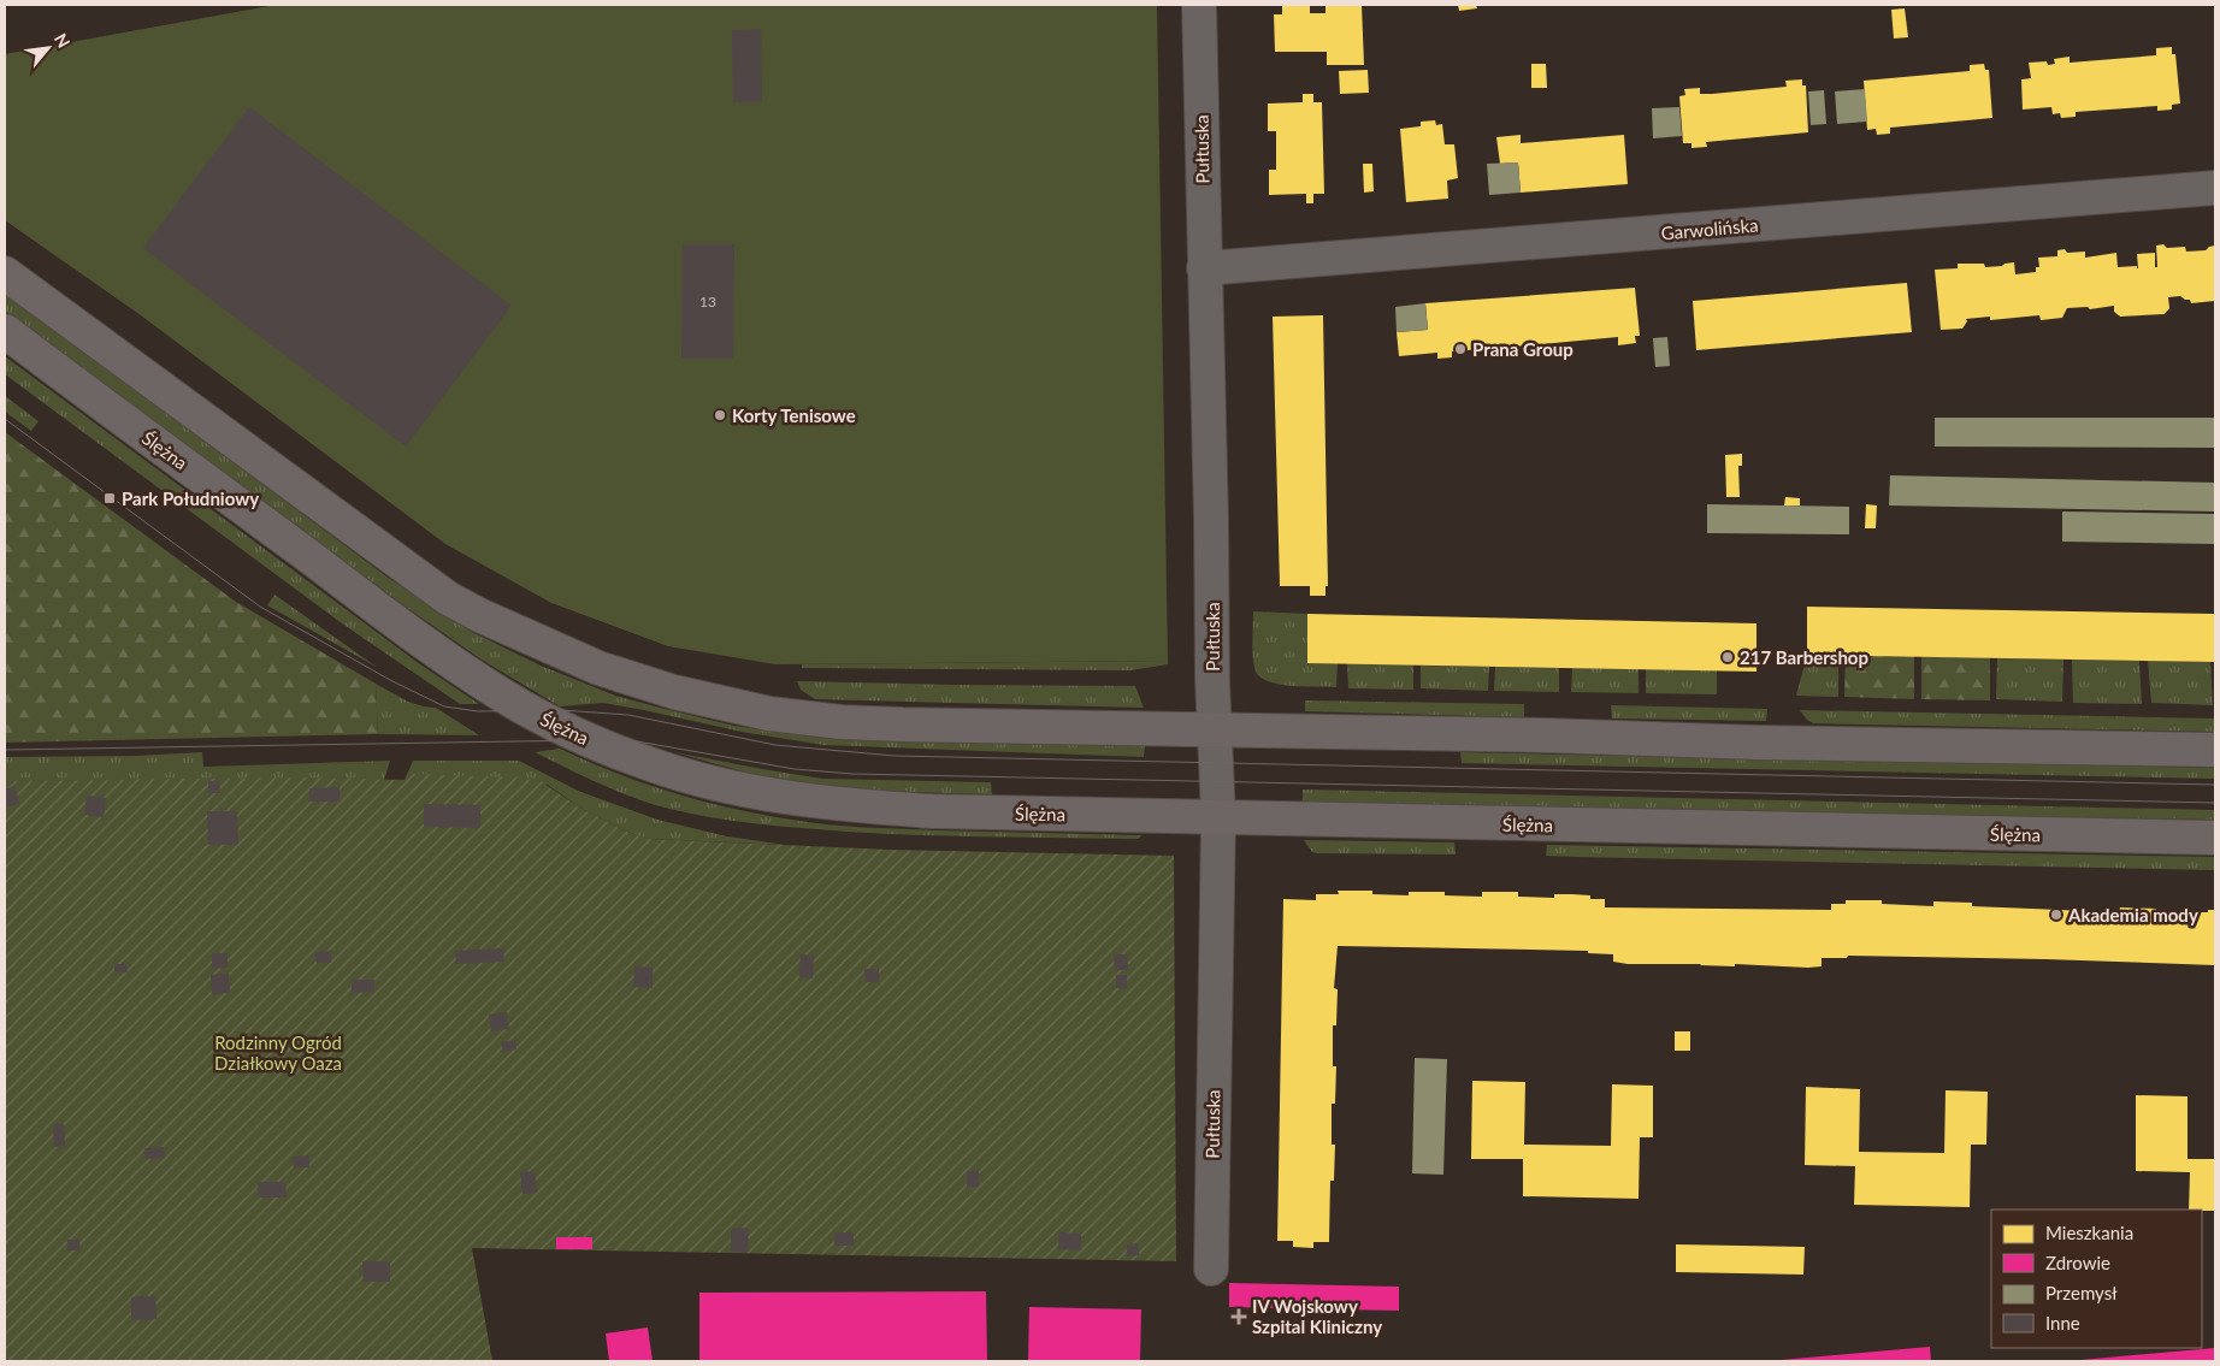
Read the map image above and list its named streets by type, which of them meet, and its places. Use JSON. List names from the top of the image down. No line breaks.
{"streets":{"main road":["Ślężna"],"street":["Pułtuska","Garwolińska"]},"crossings":[["Pułtuska","Garwolińska"],["Pułtuska","Ślężna"]],"parks":["Rodzinny Ogród Działkowy Oaza"],"places":{"other":["Prana Group","Korty Tenisowe","217 Barbershop","Akademia mody"],"transit":["Park Południowy"],"health":["IV Wojskowy Szpital Kliniczny"]},"house_numbers":["13"],"legend":["Mieszkania","Zdrowie","Przemysł","Inne"],"north":"top right"}
